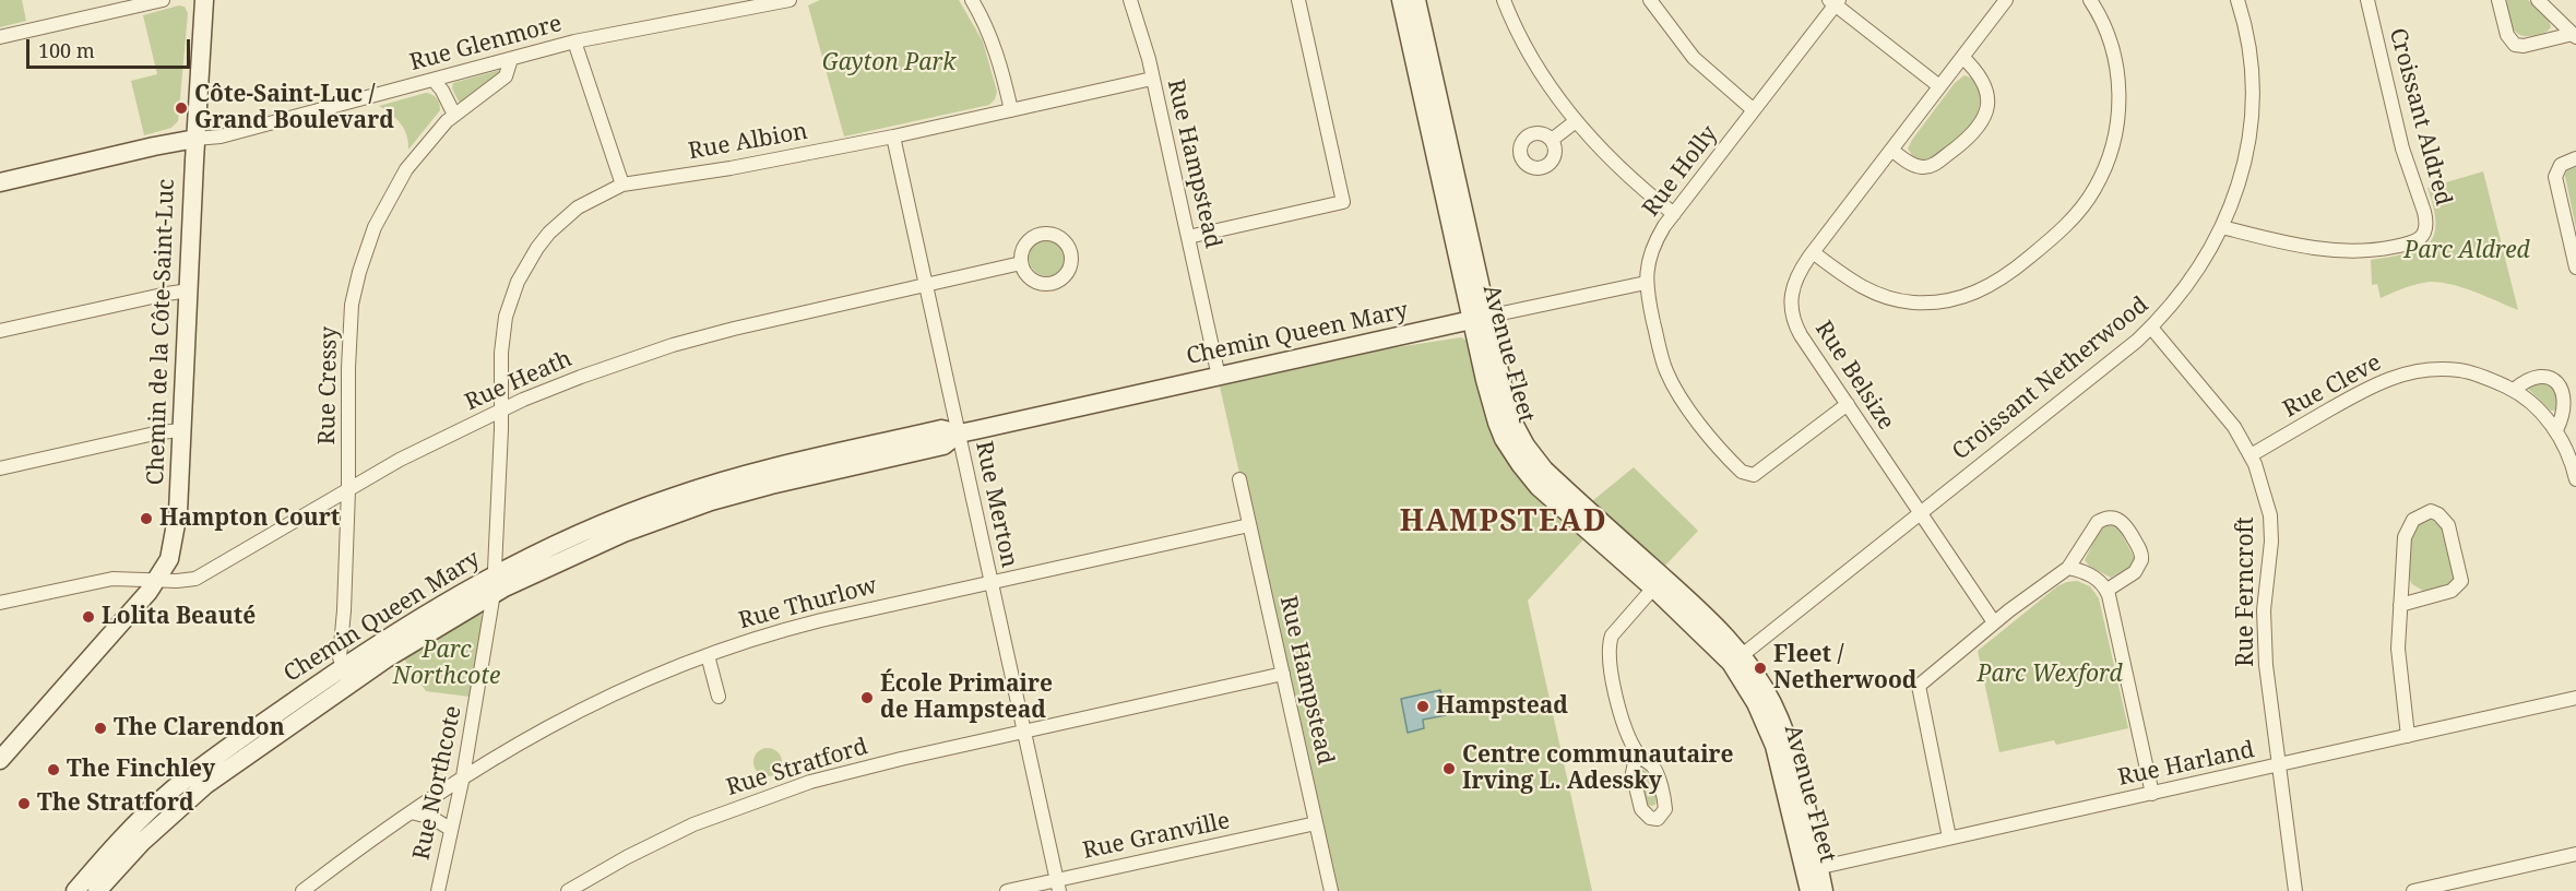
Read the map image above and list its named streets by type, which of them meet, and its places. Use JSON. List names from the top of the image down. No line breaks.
{"streets":{"street":["Rue Glenmore","Croissant Aldred","Rue Albion","Rue Hampstead","Rue Holly","Chemin de la Côte-Saint-Luc","Chemin Queen Mary","Avenue Fleet","Rue Belsize","Croissant Netherwood","Rue Heath","Rue Cressy","Rue Cleve","Rue Merton","Rue Ferncroft","Rue Thurlow","Rue Harland","Rue Stratford","Rue Northcote","Rue Granville"]},"crossings":[["Rue Glenmore","Chemin de la Côte-Saint-Luc"],["Rue Glenmore","Rue Cressy"],["Croissant Aldred","Croissant Netherwood"],["Rue Albion","Rue Hampstead"],["Rue Albion","Rue Heath"],["Rue Albion","Rue Merton"],["Rue Albion","Rue Northcote"],["Rue Hampstead","Chemin Queen Mary"],["Rue Hampstead","Rue Thurlow"],["Rue Hampstead","Rue Stratford"],["Rue Hampstead","Rue Granville"],["Rue Holly","Chemin Queen Mary"],["Rue Holly","Rue Belsize"],["Chemin de la Côte-Saint-Luc","Rue Heath"],["Chemin Queen Mary","Avenue Fleet"],["Chemin Queen Mary","Rue Cressy"],["Chemin Queen Mary","Rue Merton"],["Chemin Queen Mary","Rue Northcote"],["Avenue Fleet","Croissant Netherwood"],["Avenue Fleet","Rue Harland"],["Rue Belsize","Croissant Netherwood"],["Croissant Netherwood","Rue Ferncroft"],["Rue Heath","Rue Cressy"],["Rue Heath","Rue Merton"],["Rue Heath","Rue Northcote"],["Rue Cleve","Rue Ferncroft"],["Rue Merton","Rue Thurlow"],["Rue Merton","Rue Stratford"],["Rue Merton","Rue Granville"],["Rue Ferncroft","Rue Harland"],["Rue Thurlow","Rue Northcote"]],"districts":["HAMPSTEAD"],"parks":["Gayton Park","Parc Aldred","Parc Northcote","Parc Wexford"],"places":["Côte-Saint-Luc / Grand Boulevard","Hampton Court","Lolita Beauté","Fleet / Netherwood","École Primaire de Hampstead","Hampstead","The Clarendon","Centre communautaire Irving L. Adessky","The Finchley","The Stratford"],"scale_bar":"100 m"}
